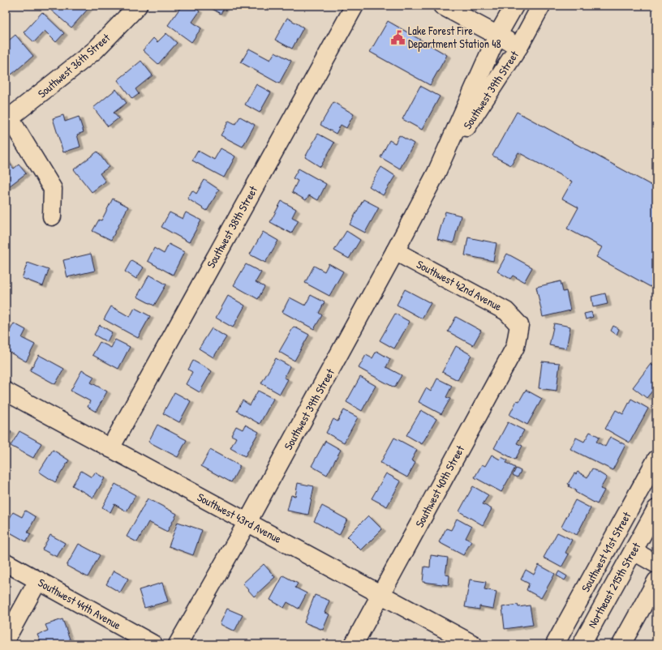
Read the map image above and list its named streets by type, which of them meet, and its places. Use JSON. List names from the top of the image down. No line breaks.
{"streets":{"street":["Southwest 36th Street","Southwest 39th Street","Southwest 38th Street","Southwest 42nd Avenue","Southwest 40th Street","Southwest 43rd Avenue","Southwest 41st Street","Northeast 215th Street","Southwest 44th Avenue"]},"crossings":[["Southwest 39th Street","Southwest 42nd Avenue"],["Southwest 39th Street","Southwest 43rd Avenue"],["Southwest 38th Street","Southwest 43rd Avenue"],["Southwest 42nd Avenue","Southwest 40th Street"],["Southwest 40th Street","Southwest 43rd Avenue"]],"places":{"public building":["Lake Forest Fire Department Station 48"]}}
